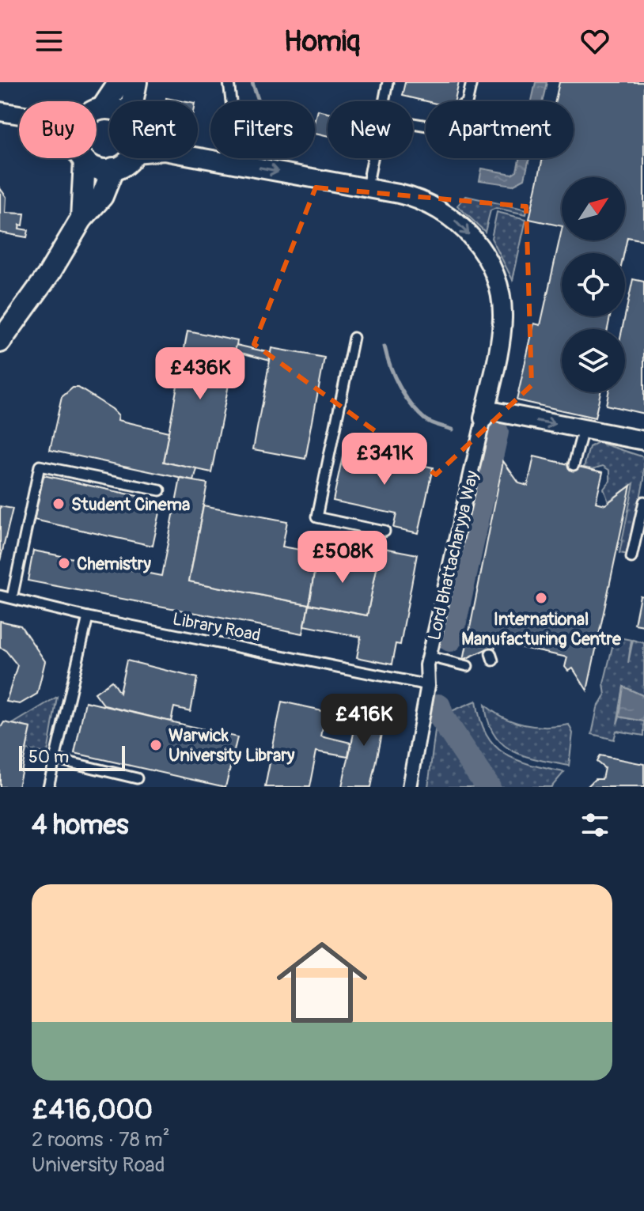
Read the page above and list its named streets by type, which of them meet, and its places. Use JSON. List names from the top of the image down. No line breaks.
{"streets":{"street":["Lord Bhattacharyya Way"],"lane":["Library Road"]},"crossings":[["Lord Bhattacharyya Way","Library Road"]],"one_way":["Lord Bhattacharyya Way"],"places":["Student Cinema","Chemistry","International Manufacturing Centre","Warwick University Library"],"scale_bar":"50 m","north":"top right","page":{"header":"Homiq","chip":["Buy","Rent","Filters","New","Apartment"],"price":["£436K","£341K","£508K","£416K"],"scale":"50 m","heading":"4 homes","list":[{"name":"£416,000","note":"2 rooms · 78 m² · University Road"}]}}
